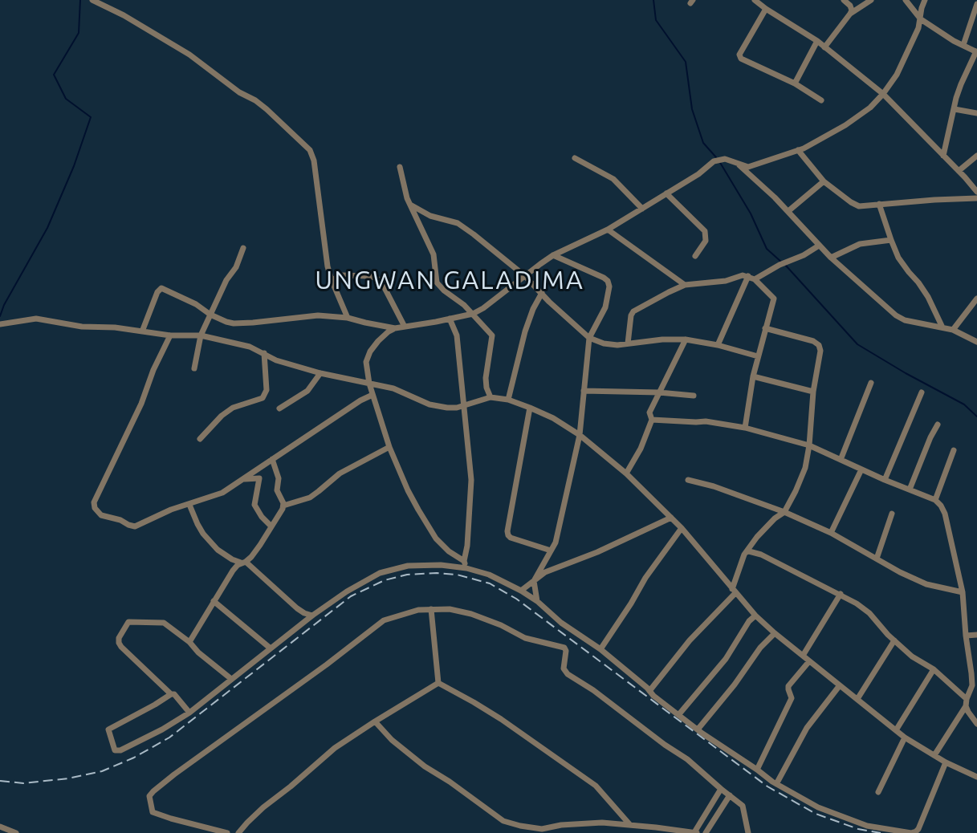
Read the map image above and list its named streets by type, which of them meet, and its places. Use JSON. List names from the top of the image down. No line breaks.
{"districts":["UNGWAN GALADIMA"]}
